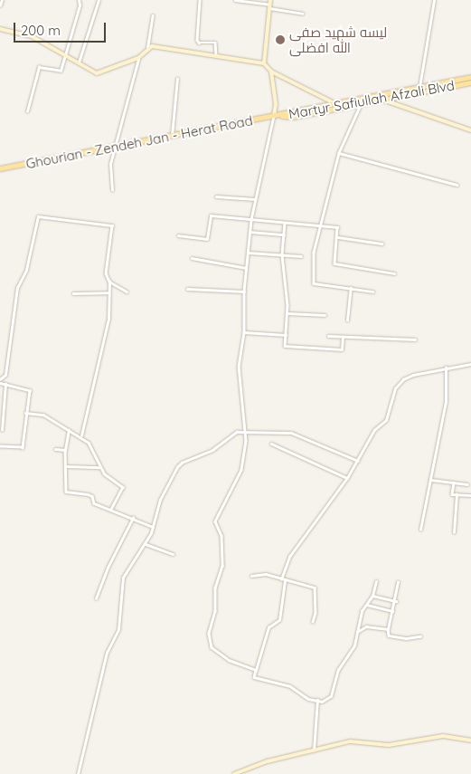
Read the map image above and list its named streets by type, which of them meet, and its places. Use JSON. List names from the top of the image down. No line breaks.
{"streets":{"main road":["Martyr Safiullah Afzali Blvd","Ghourian - Zendeh Jan - Herat Road"]},"crossings":[["Martyr Safiullah Afzali Blvd","Ghourian - Zendeh Jan - Herat Road"]],"places":["لیسه شهید صفی الله افضلی"],"scale_bar":"200 m"}
